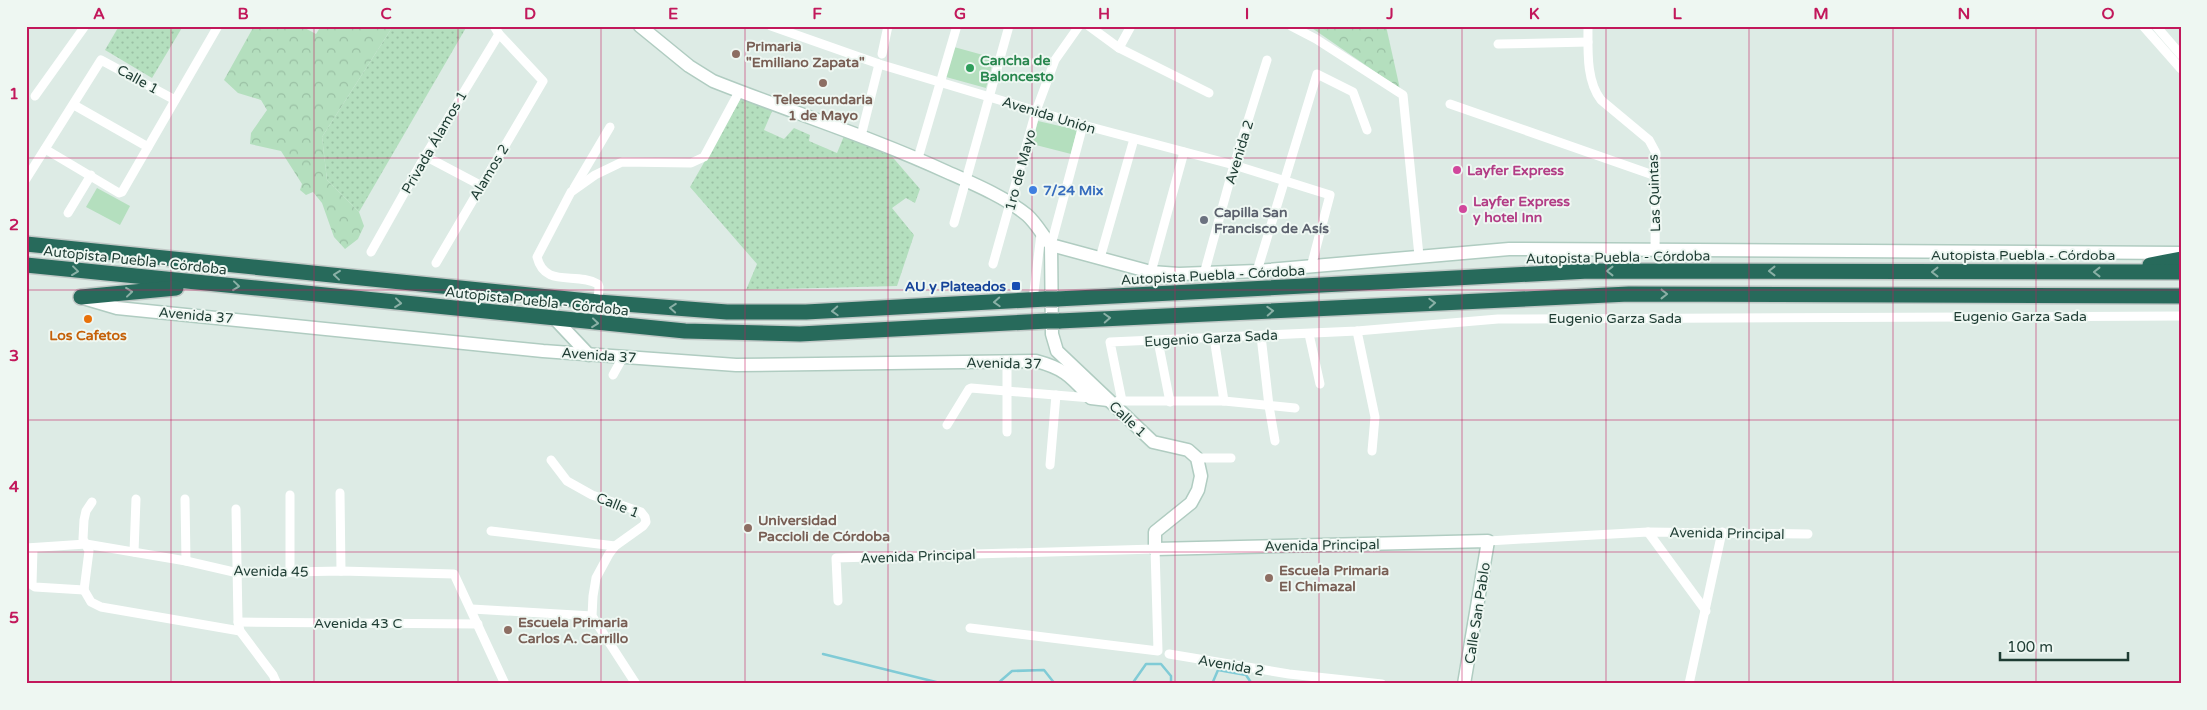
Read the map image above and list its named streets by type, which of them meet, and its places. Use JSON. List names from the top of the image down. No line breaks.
{"streets":{"highway":["Autopista Puebla - Córdoba"],"street":["Calle 1","Avenida Unión","Privada Álamos 1","Avenida 2","1ro de Mayo","Alamos 2","Las Quintas","Avenida 37","Eugenio Garza Sada","Avenida Principal","Avenida 45","Calle San Pablo","Avenida 43 C"]},"crossings":[["Avenida Unión","Avenida 2"],["Avenida Unión","1ro de Mayo"],["Privada Álamos 1","Alamos 2"],["Avenida Principal","Calle San Pablo"]],"places":{"other":["Primaria \"Emiliano Zapata\"","Cancha de Baloncesto","Telesecundaria 1 de Mayo","Layfer Express","7/24 Mix","Layfer Express y hotel Inn","Capilla San Francisco de Asís","Los Cafetos","Universidad Paccioli de Córdoba","Escuela Primaria El Chimazal","Escuela Primaria Carlos A. Carrillo"],"transit":["AU y Plateados"]},"scale_bar":"100 m","grid":{"columns":["A","B","C","D","E","F","G","H","I","J","K","L","M","N","O"],"rows":["1","2","3","4","5"]}}
